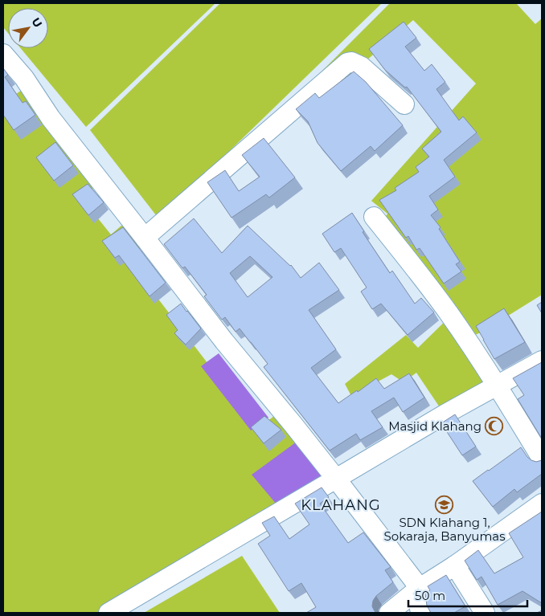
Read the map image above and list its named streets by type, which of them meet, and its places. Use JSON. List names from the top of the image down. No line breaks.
{"districts":["KLAHANG"],"places":{"mosque":["Masjid Klahang"],"school or university":["SDN Klahang 1, Sokaraja, Banyumas"]},"scale_bar":"50 m","north":"top right"}
